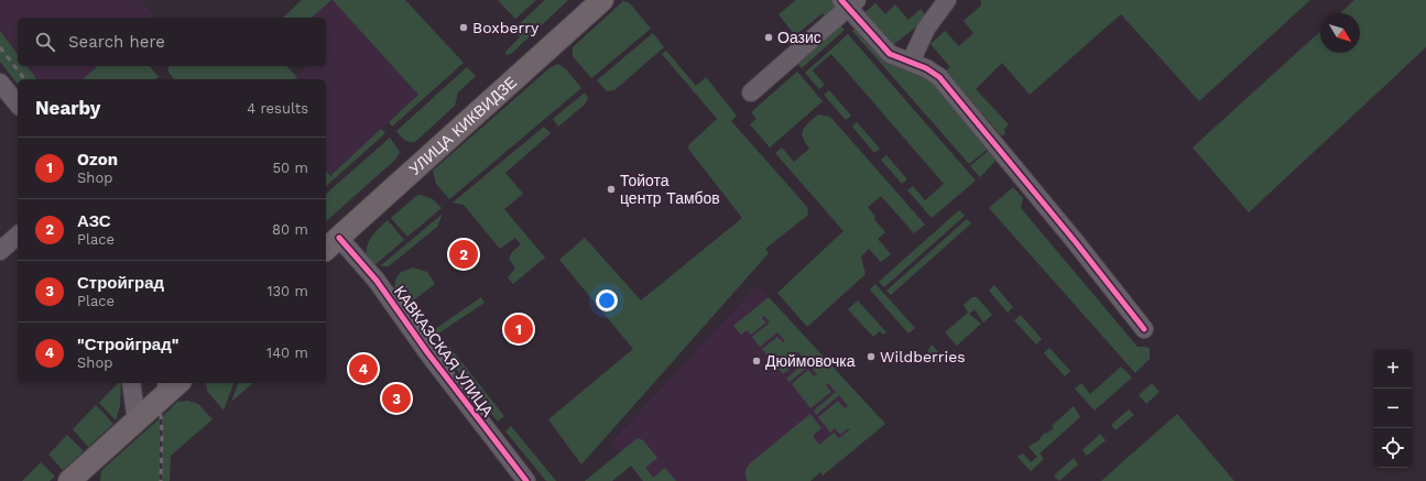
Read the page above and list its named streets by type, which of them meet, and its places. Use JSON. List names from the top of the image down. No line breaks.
{"streets":{"main road":["УЛИЦА КИКВИДЗЕ"],"street":["КАВКАЗСКАЯ УЛИЦА"]},"crossings":[["УЛИЦА КИКВИДЗЕ","КАВКАЗСКАЯ УЛИЦА"]],"places":["Boxberry","Оазис","Тойота центр Тамбов","Wildberries","Дюймовочка"],"north":"bottom right","page":{"search":"Search here","heading":["Nearby","4 results"],"list":[{"mark":"1","name":"Ozon","note":"Shop","value":"50 m"},{"mark":"2","name":"АЗС","note":"Place","value":"80 m"},{"mark":"3","name":"Стройград","note":"Place","value":"130 m"},{"mark":"4","name":"\"Стройград\"","note":"Shop","value":"140 m"}],"pins":["2","1","4","3"],"map_buttons":["+","−"]}}
